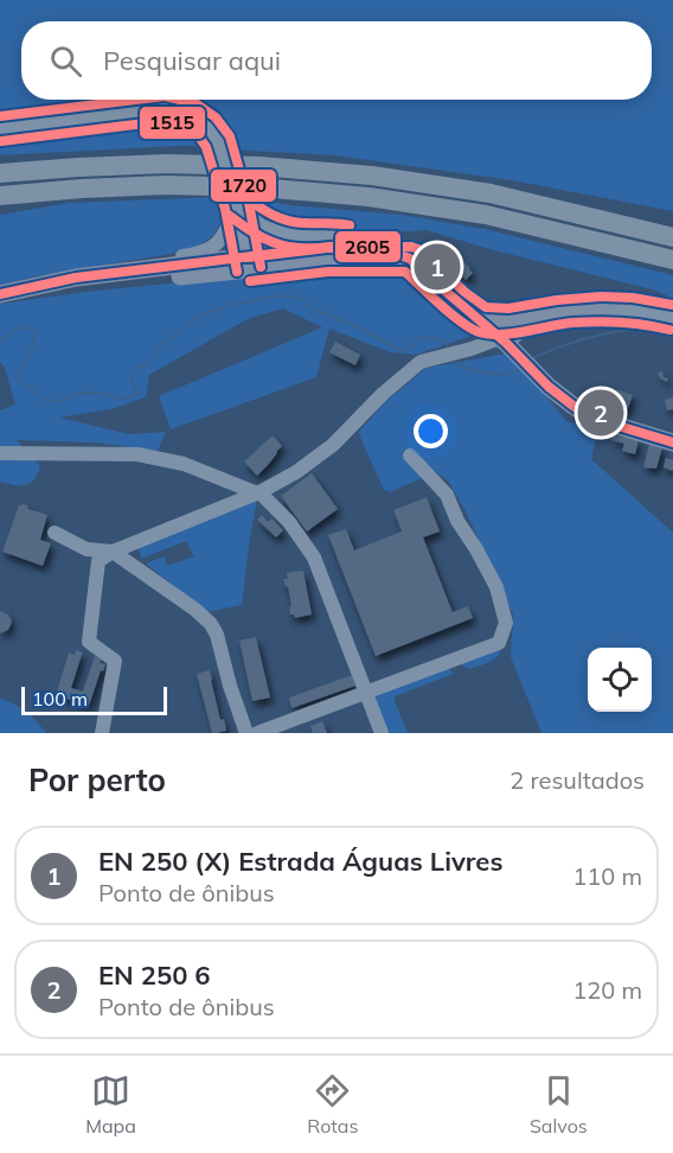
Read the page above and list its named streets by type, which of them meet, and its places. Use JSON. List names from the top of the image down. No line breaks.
{"lines":["transit line 1720","transit line 1515","transit line 2605"],"scale_bar":"100 m","page":{"search":"Pesquisar aqui","pins":["1","2"],"scale":"100 m","heading":["Por perto","2 resultados"],"list":[{"mark":"1","name":"EN 250 (X) Estrada Águas Livres","note":"Ponto de ônibus","value":"110 m"},{"mark":"2","name":"EN 250 6","note":"Ponto de ônibus","value":"120 m"}],"nav":["Mapa","Rotas","Salvos"]}}
